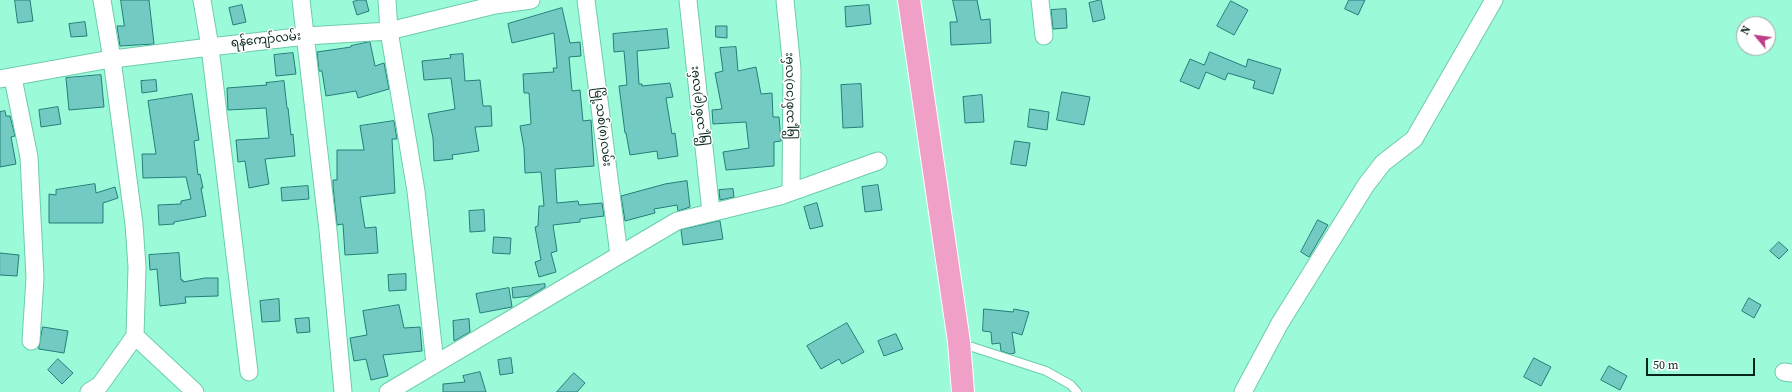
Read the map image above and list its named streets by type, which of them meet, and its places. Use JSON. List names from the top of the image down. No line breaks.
{"streets":{"street":["ရန်ကျော်လမ်း","မြို့သစ်(၁၀)လမ်း","မြို့သစ်(၉)လမ်း","မြို့သစ်(၈)လမ်း"]},"scale_bar":"50 m","north":"top left"}
